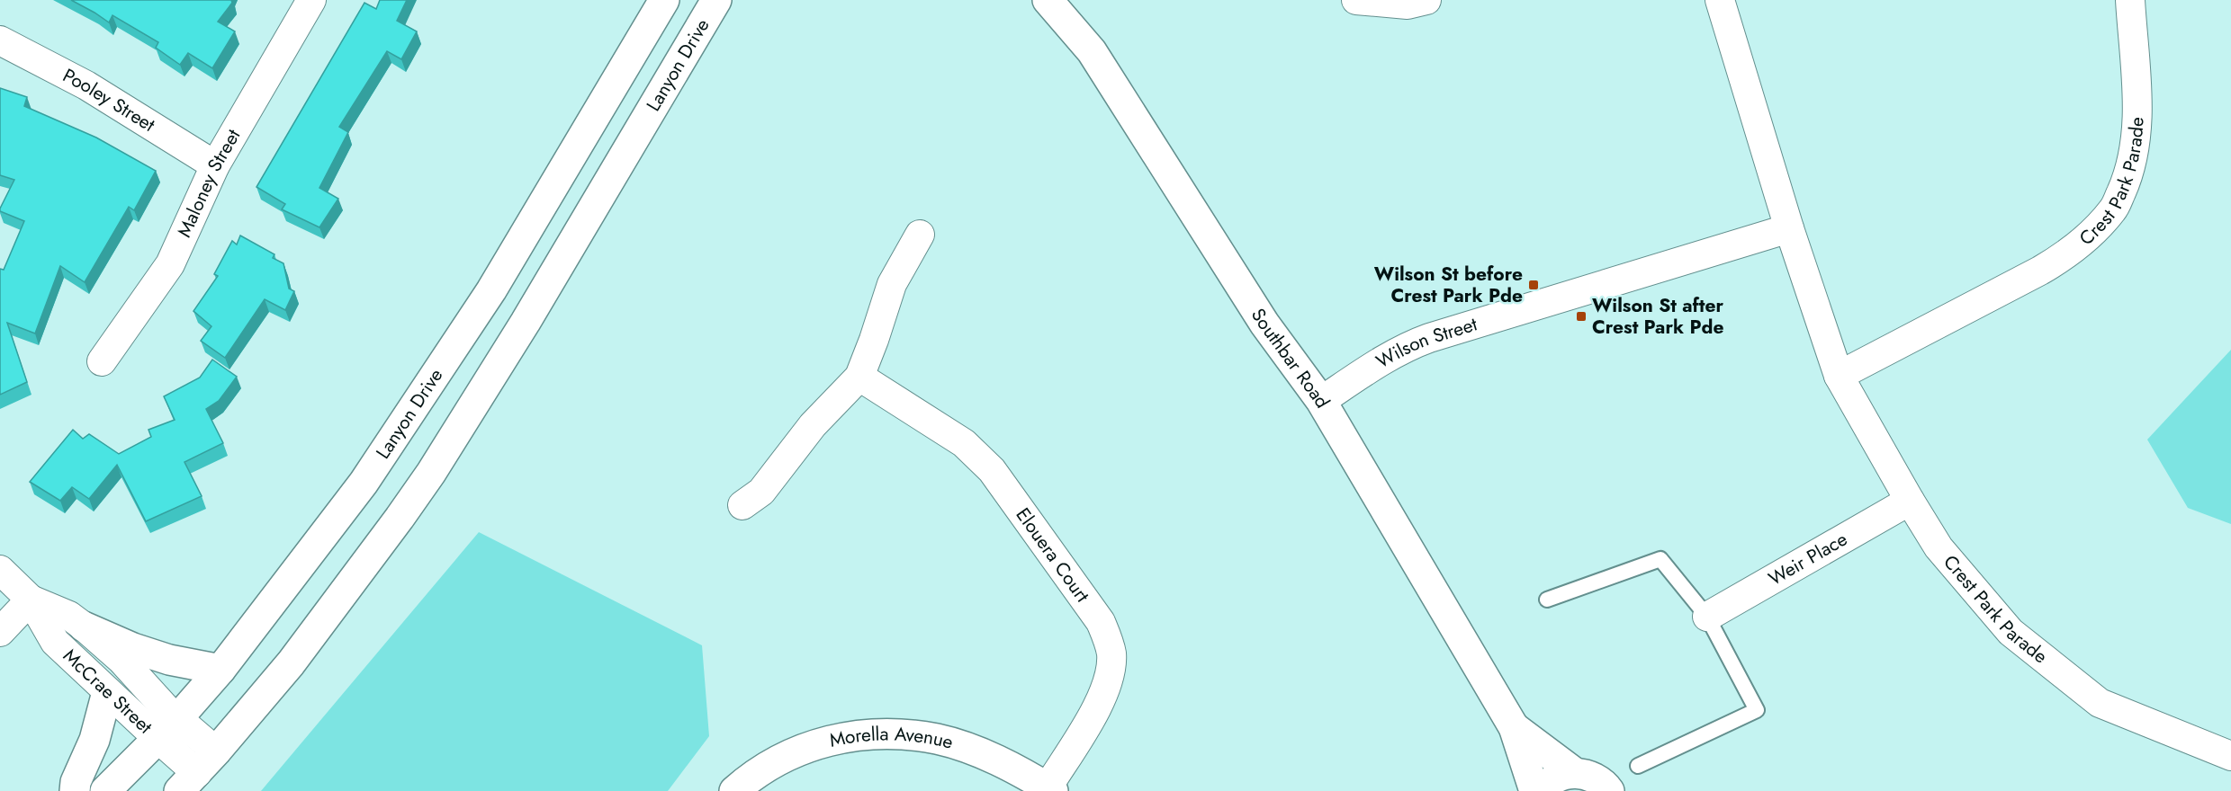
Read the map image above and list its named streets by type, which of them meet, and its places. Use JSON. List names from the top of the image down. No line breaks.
{"streets":{"main road":["Lanyon Drive","Southbar Road","Morella Avenue"],"street":["Pooley Street","Crest Park Parade","Maloney Street","Wilson Street","Elouera Court","Weir Place","McCrae Street"]},"crossings":[["Lanyon Drive","McCrae Street"],["Pooley Street","Maloney Street"],["Crest Park Parade","Wilson Street"],["Crest Park Parade","Weir Place"],["Wilson Street","Southbar Road"],["Elouera Court","Morella Avenue"]],"places":{"transit":["Wilson St before Crest Park Pde","Wilson St after Crest Park Pde"]}}
